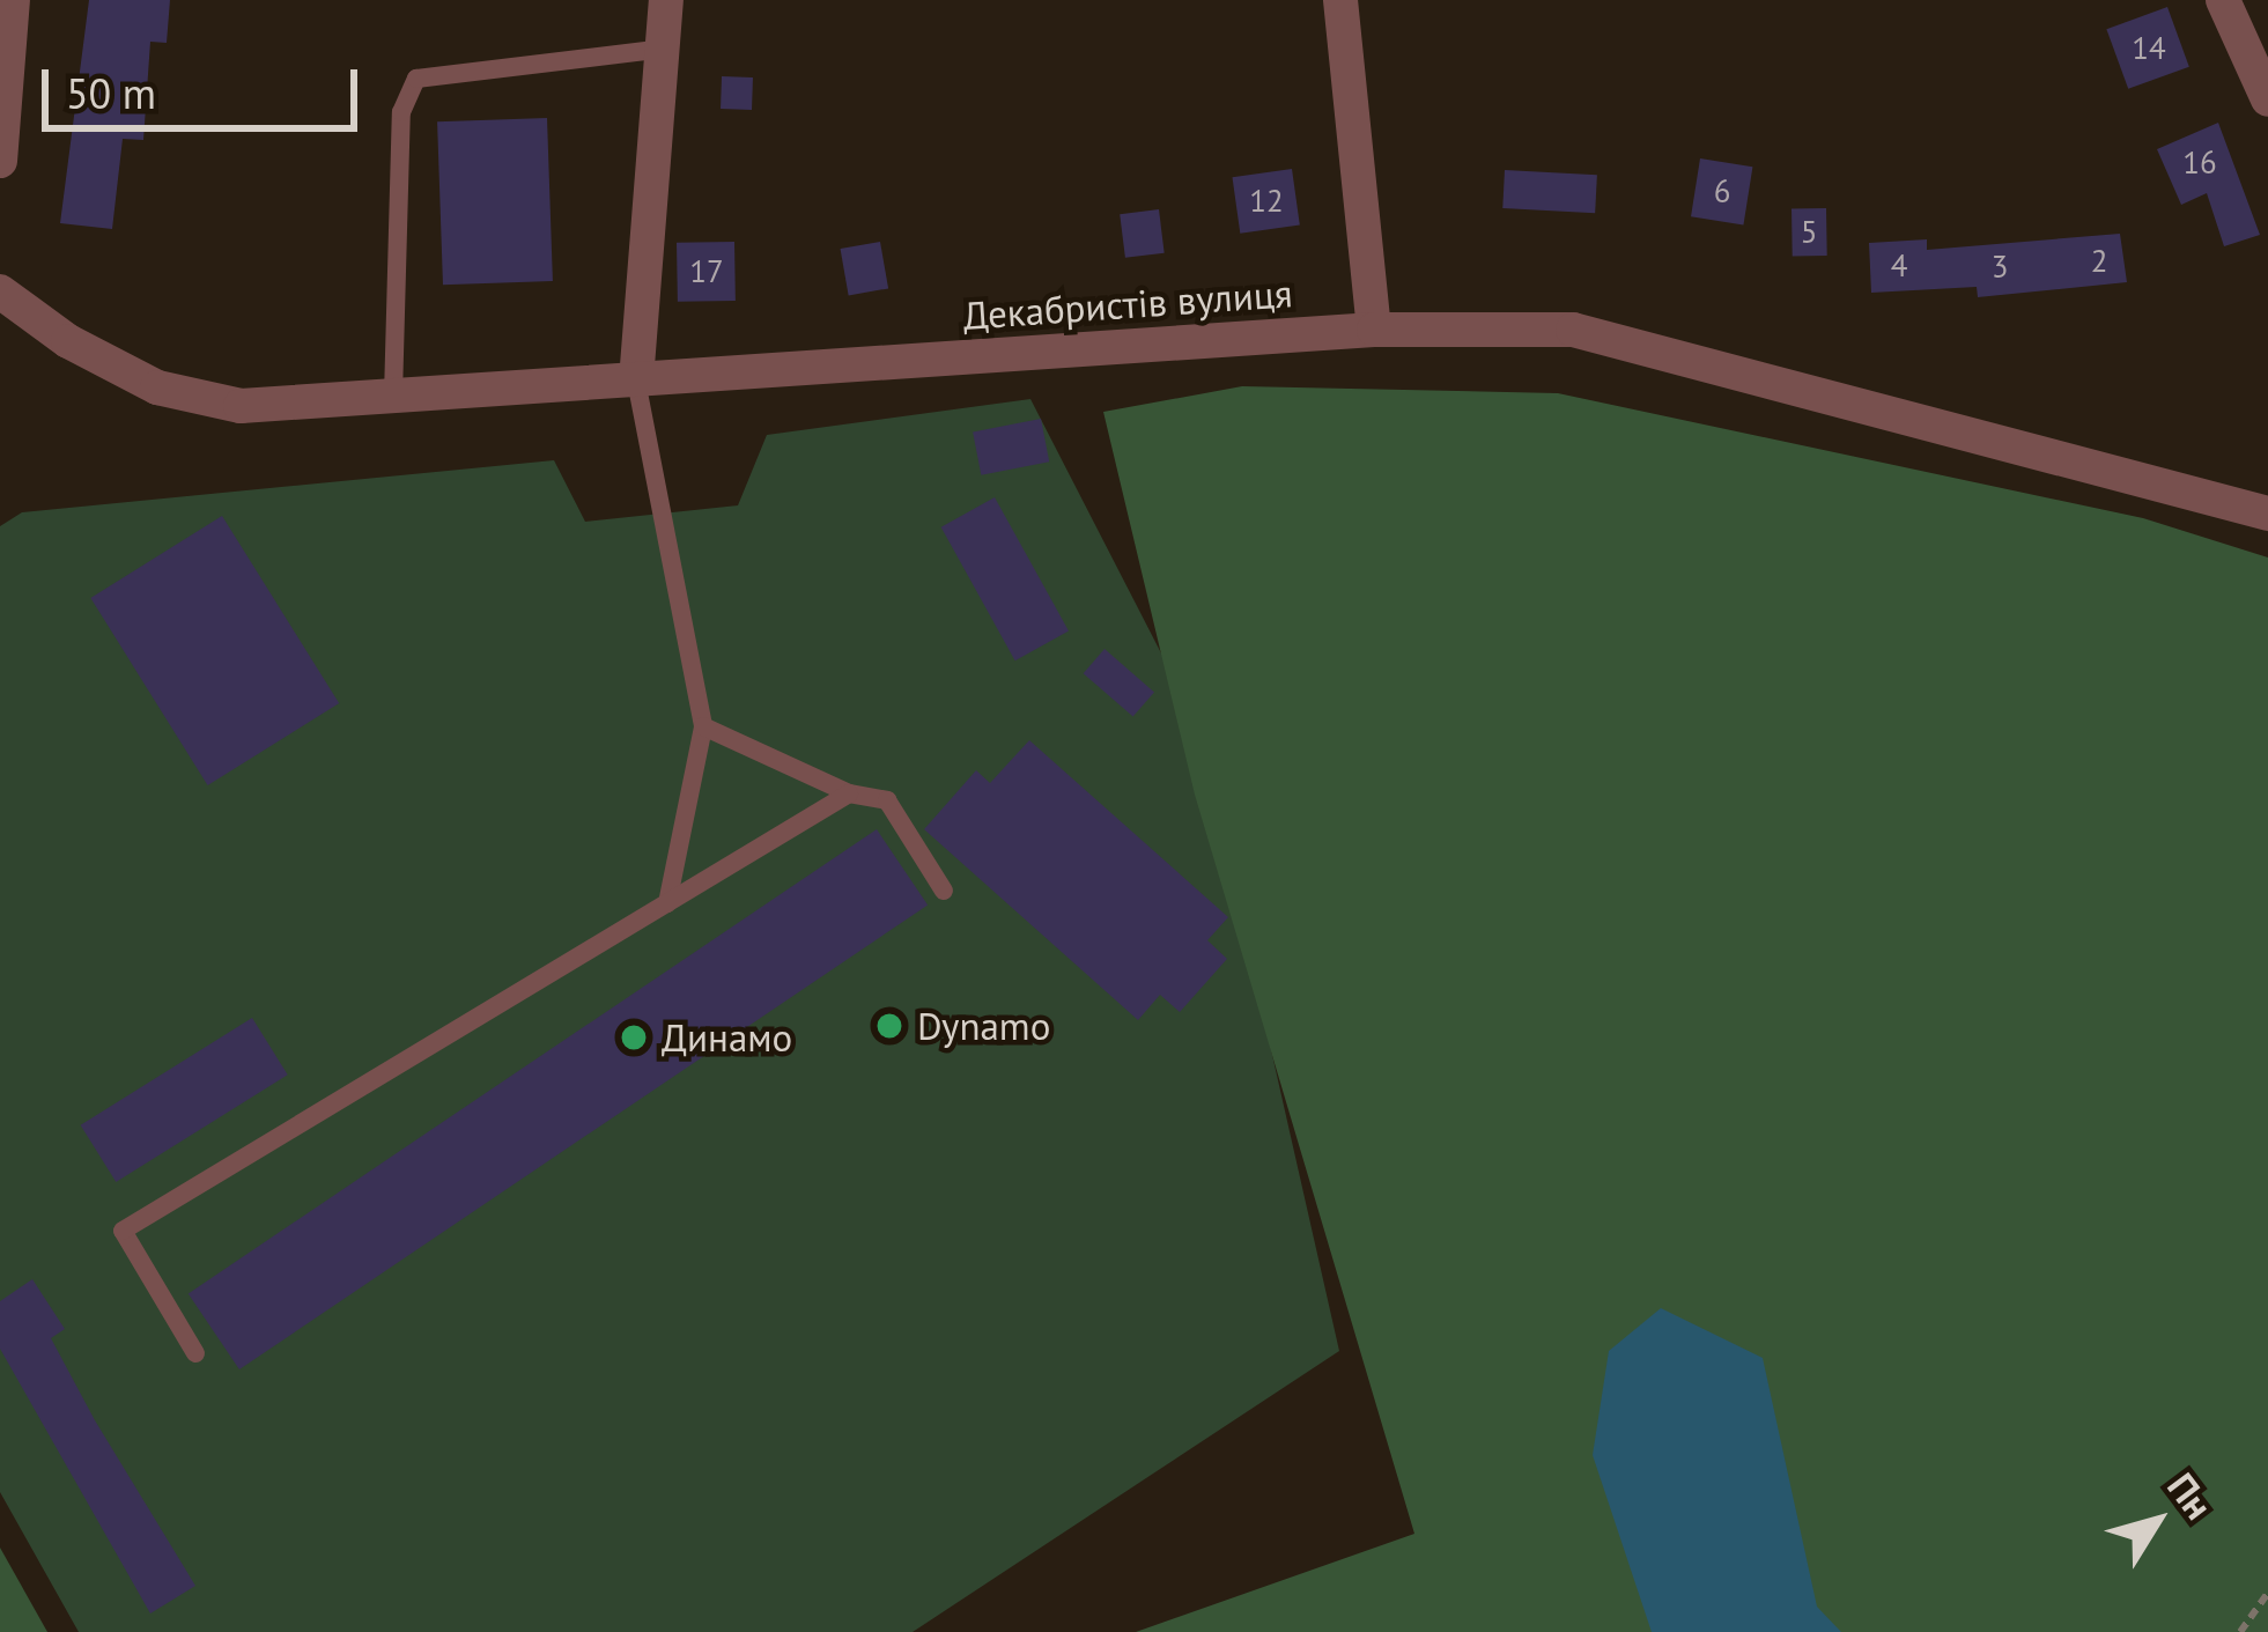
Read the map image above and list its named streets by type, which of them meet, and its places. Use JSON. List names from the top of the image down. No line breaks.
{"streets":{"street":["Декабристів вулиця"]},"places":["Dynamo","Динамо"],"house_numbers":["14","16","6","12","5","2","4","3","17"],"scale_bar":"50 m","north":"top right"}
